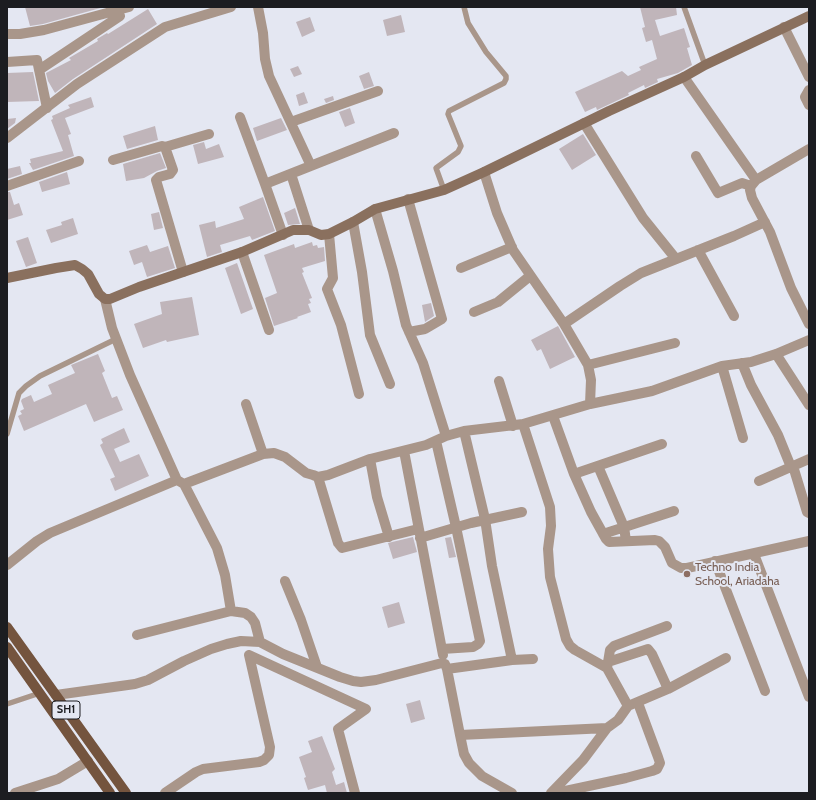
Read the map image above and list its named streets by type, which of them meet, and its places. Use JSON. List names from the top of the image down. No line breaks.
{"streets":{"main road":["SH1"]},"places":["Techno India School, Ariadaha"]}
